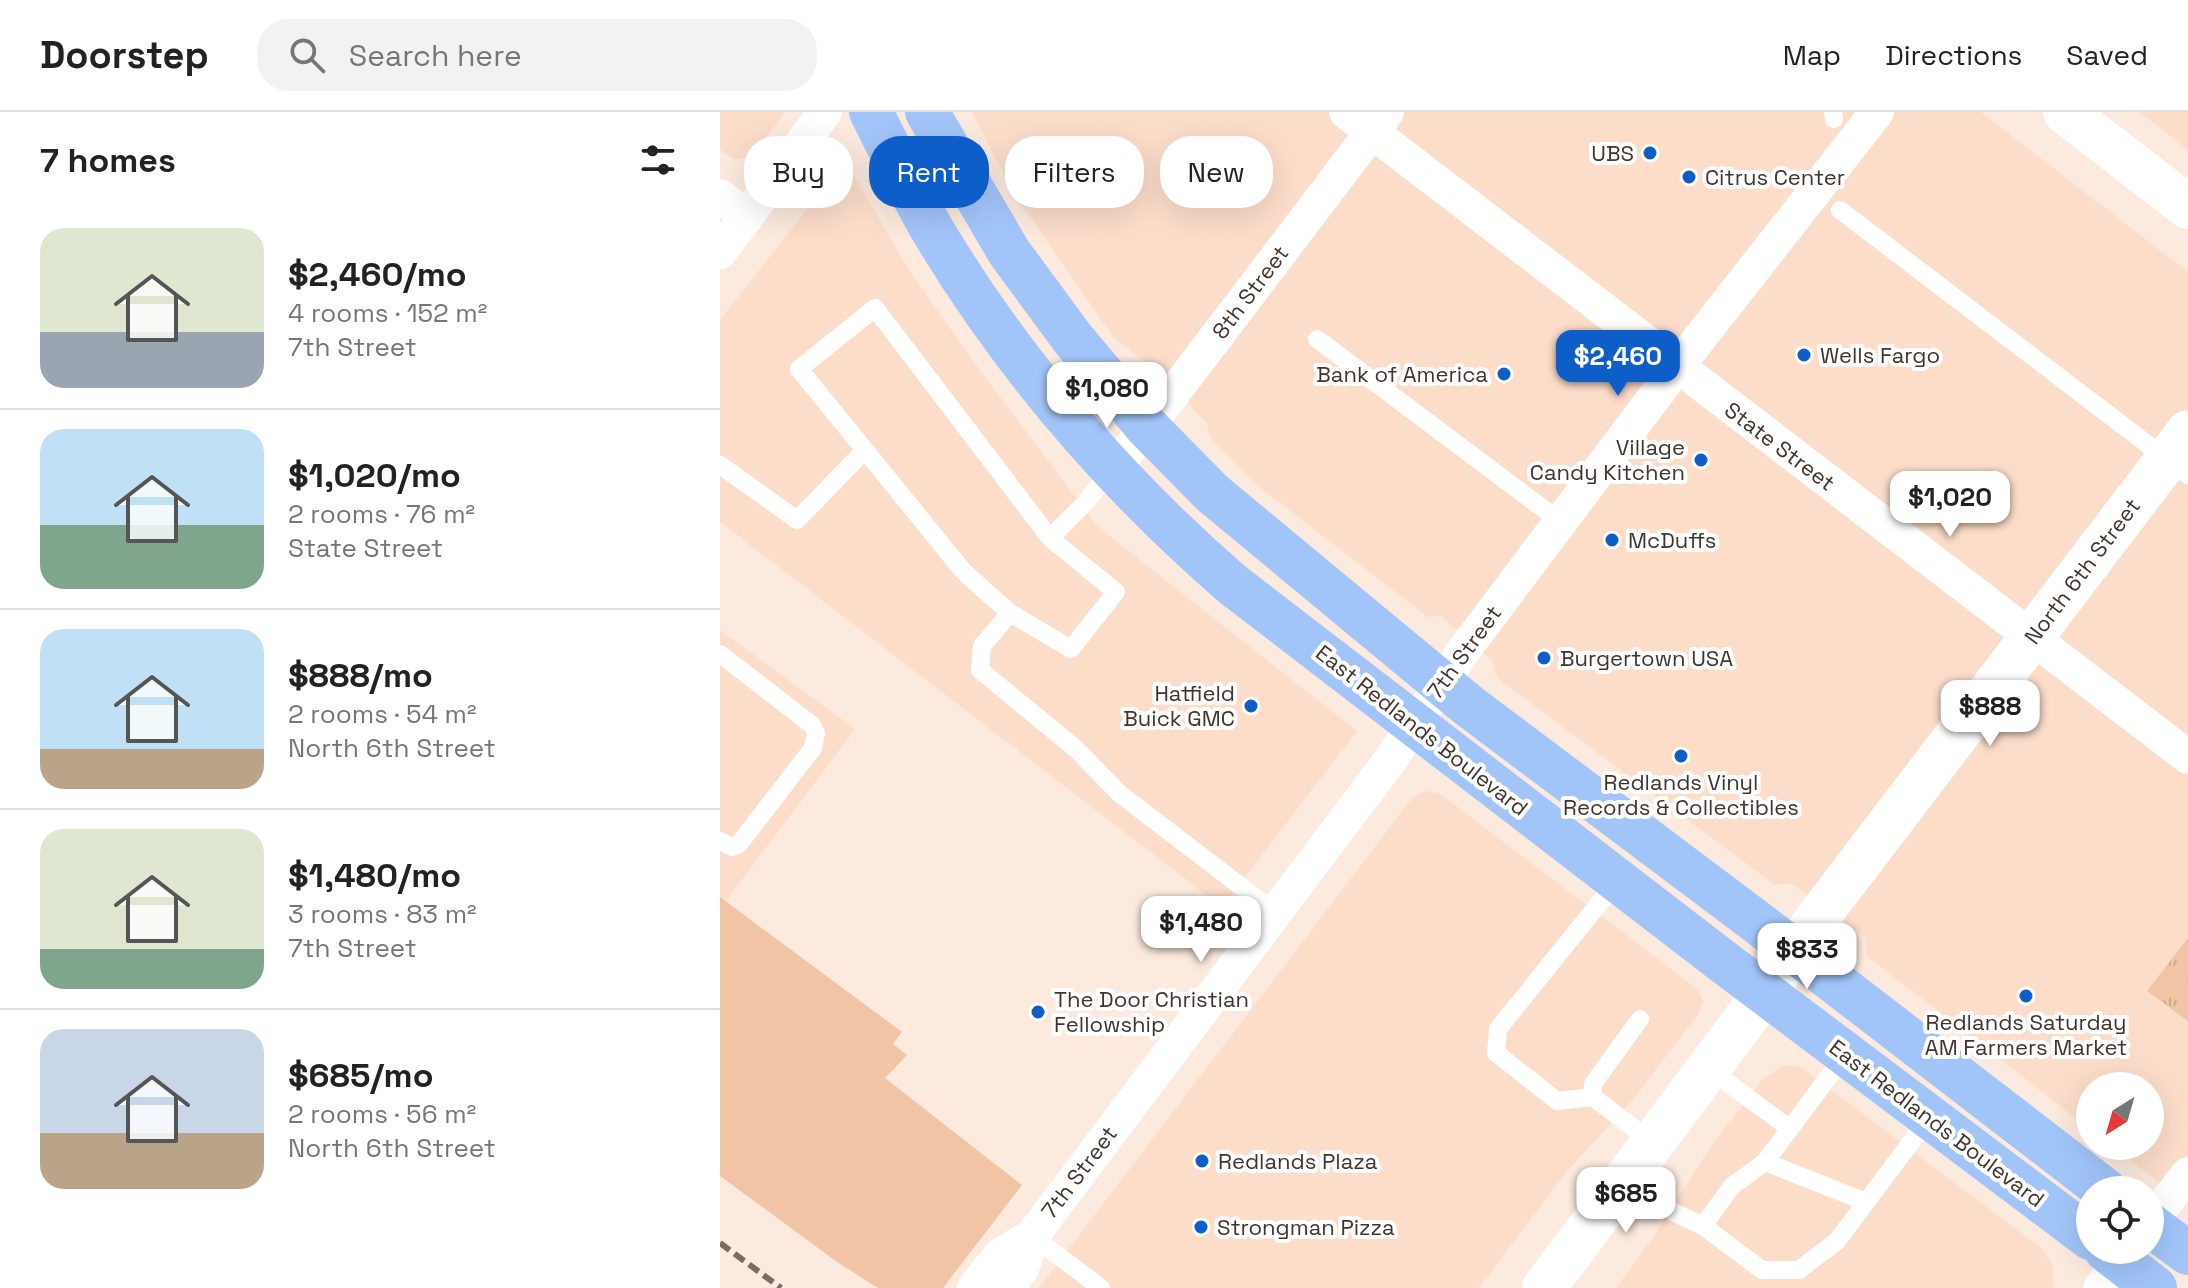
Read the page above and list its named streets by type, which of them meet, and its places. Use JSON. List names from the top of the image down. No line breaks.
{"streets":{"main road":["North 6th Street","East Redlands Boulevard"],"street":["8th Street","State Street","7th Street"]},"crossings":[["8th Street","State Street"],["8th Street","East Redlands Boulevard"],["State Street","North 6th Street"],["State Street","7th Street"],["North 6th Street","East Redlands Boulevard"],["7th Street","East Redlands Boulevard"]],"places":["UBS","Citrus Center","Wells Fargo","Bank of America","Village Candy Kitchen","McDuffs","Burgertown USA","Hatfield Buick GMC","Redlands Vinyl Records & Collectibles","Redlands Saturday AM Farmers Market","The Door Christian Fellowship","Redlands Plaza","Strongman Pizza"],"north":"bottom left","page":{"header":"Doorstep","search":"Search here","nav":["Map","Directions","Saved"],"heading":"7 homes","chip":["Buy","Rent","Filters","New"],"list":[{"name":"$2,460/mo","note":"4 rooms · 152 m² · 7th Street"},{"name":"$1,020/mo","note":"2 rooms · 76 m² · State Street"},{"name":"$888/mo","note":"2 rooms · 54 m² · North 6th Street"},{"name":"$1,480/mo","note":"3 rooms · 83 m² · 7th Street"},{"name":"$685/mo","note":"2 rooms · 56 m² · North 6th Street"}],"price":["$2,460","$1,080","$1,020","$888","$1,480","$833","$685"]}}
